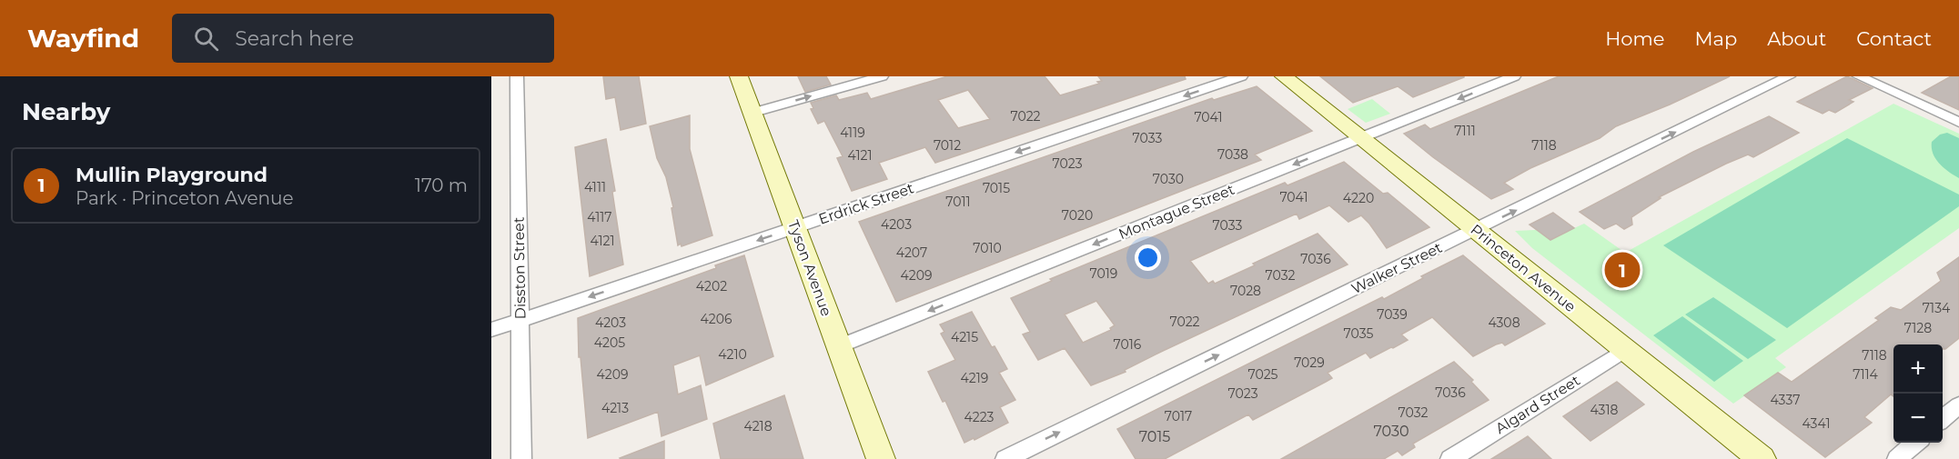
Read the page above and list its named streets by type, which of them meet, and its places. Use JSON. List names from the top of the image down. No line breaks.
{"streets":{"street":["Erdrick Street","Montague Street","Disston Street","Tyson Avenue","Walker Street","Princeton Avenue","Algard Street"]},"crossings":[["Erdrick Street","Disston Street"],["Erdrick Street","Tyson Avenue"],["Montague Street","Tyson Avenue"],["Montague Street","Princeton Avenue"],["Walker Street","Princeton Avenue"],["Princeton Avenue","Algard Street"]],"one_way":["Erdrick Street","Montague Street","Walker Street"],"house_numbers":["7022","7041","7111","4119","7033","7012","7118","7038","4121","7023","7030","4111","7015","7041","4220","7011","7020","4117","4203","7033","4121","7010","4207","7036","7019","4209","7032","4202","7028","7134","7039","4206","7022","4203","4308","7128","7035","4215","4205","7016","4210","7118","7029","4209","7025","7114","4219","7036","7023","4337","4213","4318","7032","7017","4223","4341","4218","7030","7015"],"page":{"header":"Wayfind","search":"Search here","nav":["Home","Map","About","Contact"],"heading":"Nearby","list":[{"mark":"1","name":"Mullin Playground","note":"Park · Princeton Avenue","value":"170 m"}],"pins":"1","map_buttons":["+","−"]}}
